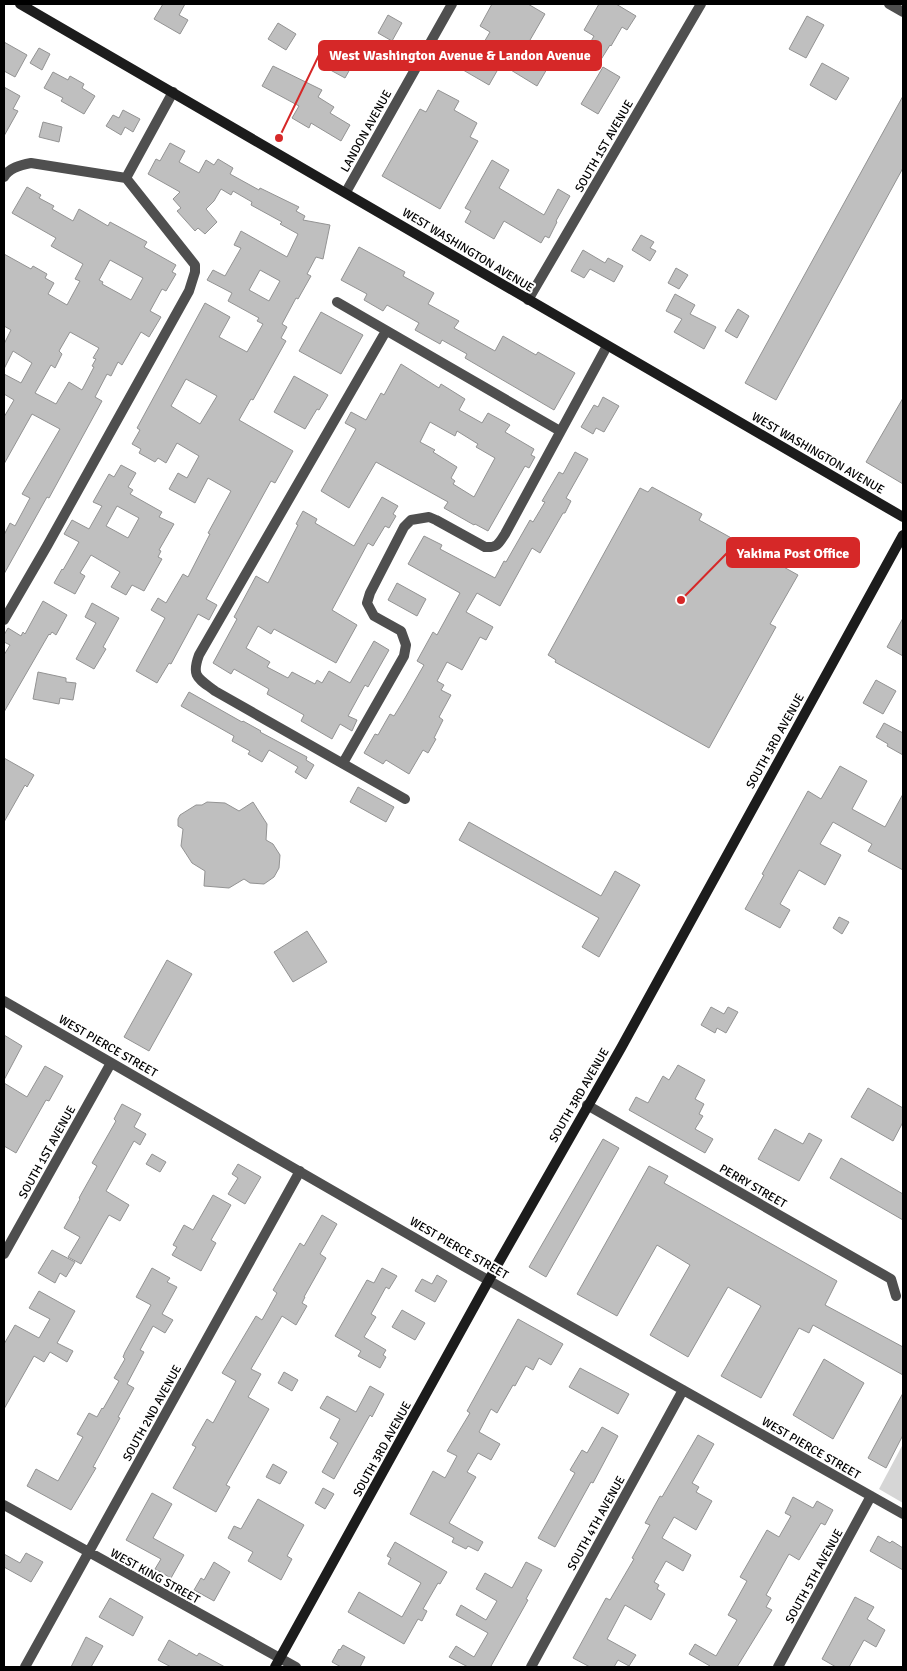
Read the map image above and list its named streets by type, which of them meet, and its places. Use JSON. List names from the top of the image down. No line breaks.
{"streets":{"street":["LANDON AVENUE","SOUTH 1ST AVENUE","WEST WASHINGTON AVENUE","SOUTH 3RD AVENUE","WEST PIERCE STREET","PERRY STREET","SOUTH 2ND AVENUE","SOUTH 4TH AVENUE","WEST KING STREET","SOUTH 5TH AVENUE"]},"crossings":[["LANDON AVENUE","WEST WASHINGTON AVENUE"],["SOUTH 1ST AVENUE","WEST WASHINGTON AVENUE"],["SOUTH 1ST AVENUE","WEST PIERCE STREET"],["SOUTH 3RD AVENUE","WEST PIERCE STREET"],["SOUTH 3RD AVENUE","PERRY STREET"],["SOUTH 3RD AVENUE","WEST KING STREET"],["WEST PIERCE STREET","SOUTH 2ND AVENUE"],["WEST PIERCE STREET","SOUTH 4TH AVENUE"],["WEST PIERCE STREET","SOUTH 5TH AVENUE"],["SOUTH 2ND AVENUE","WEST KING STREET"]],"places":["West Washington Avenue & Landon Avenue","Yakima Post Office"]}
